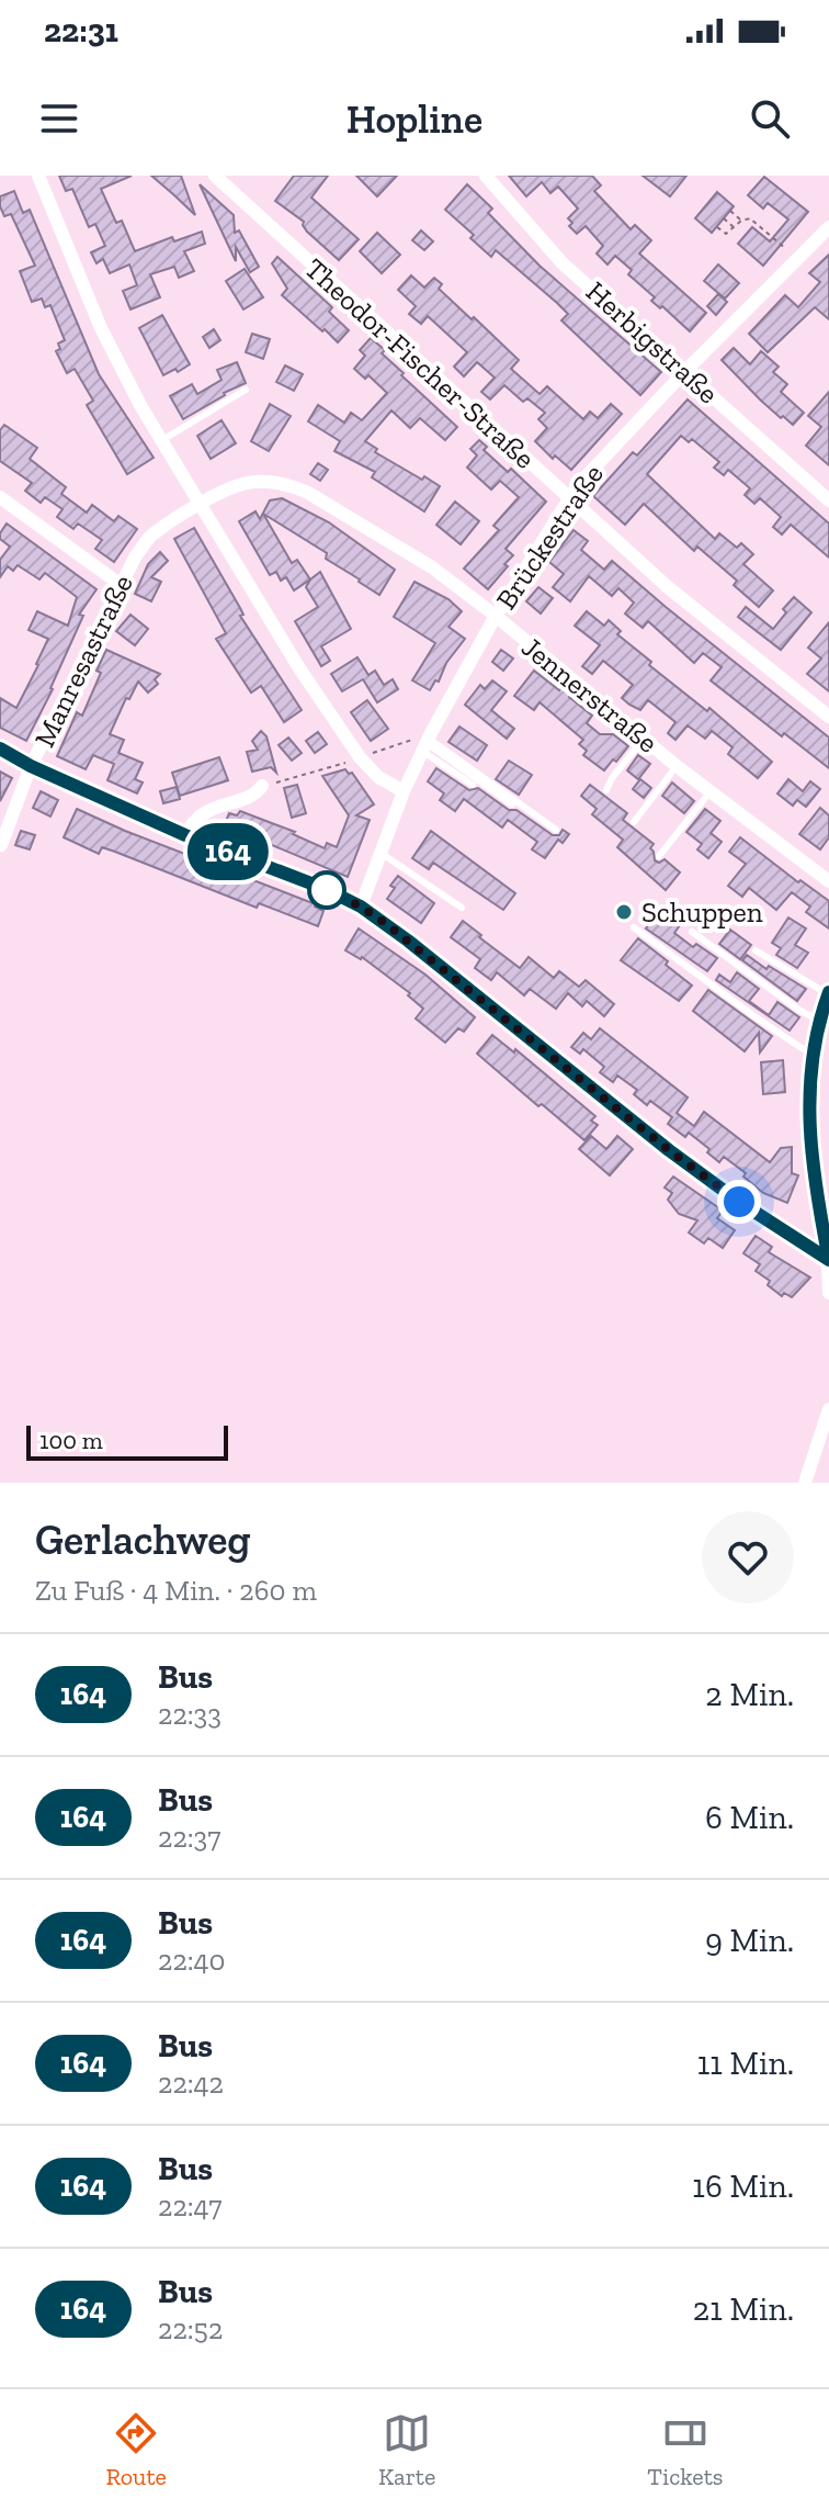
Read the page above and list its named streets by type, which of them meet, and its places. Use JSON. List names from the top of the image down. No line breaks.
{"streets":{"street":["Herbigstraße","Theodor-Fischer-Straße","Brückestraße","Manresastraße","Jennerstraße"]},"crossings":[["Herbigstraße","Brückestraße"],["Theodor-Fischer-Straße","Brückestraße"],["Brückestraße","Jennerstraße"],["Manresastraße","Jennerstraße"]],"places":["Schuppen"],"lines":["bus line 164"],"scale_bar":"100 m","page":{"status":"22:31","header":"Hopline","on_map":"164","scale":"100 m","heading":["Gerlachweg","Zu Fuß · 4 Min. · 260 m"],"list":[{"mark":"164","name":"Bus","note":"22:33","value":"2 Min."},{"mark":"164","name":"Bus","note":"22:37","value":"6 Min."},{"mark":"164","name":"Bus","note":"22:40","value":"9 Min."},{"mark":"164","name":"Bus","note":"22:42","value":"11 Min."},{"mark":"164","name":"Bus","note":"22:47","value":"16 Min."},{"mark":"164","name":"Bus","note":"22:52","value":"21 Min."}],"tabs":["Route","Karte","Tickets"]}}
